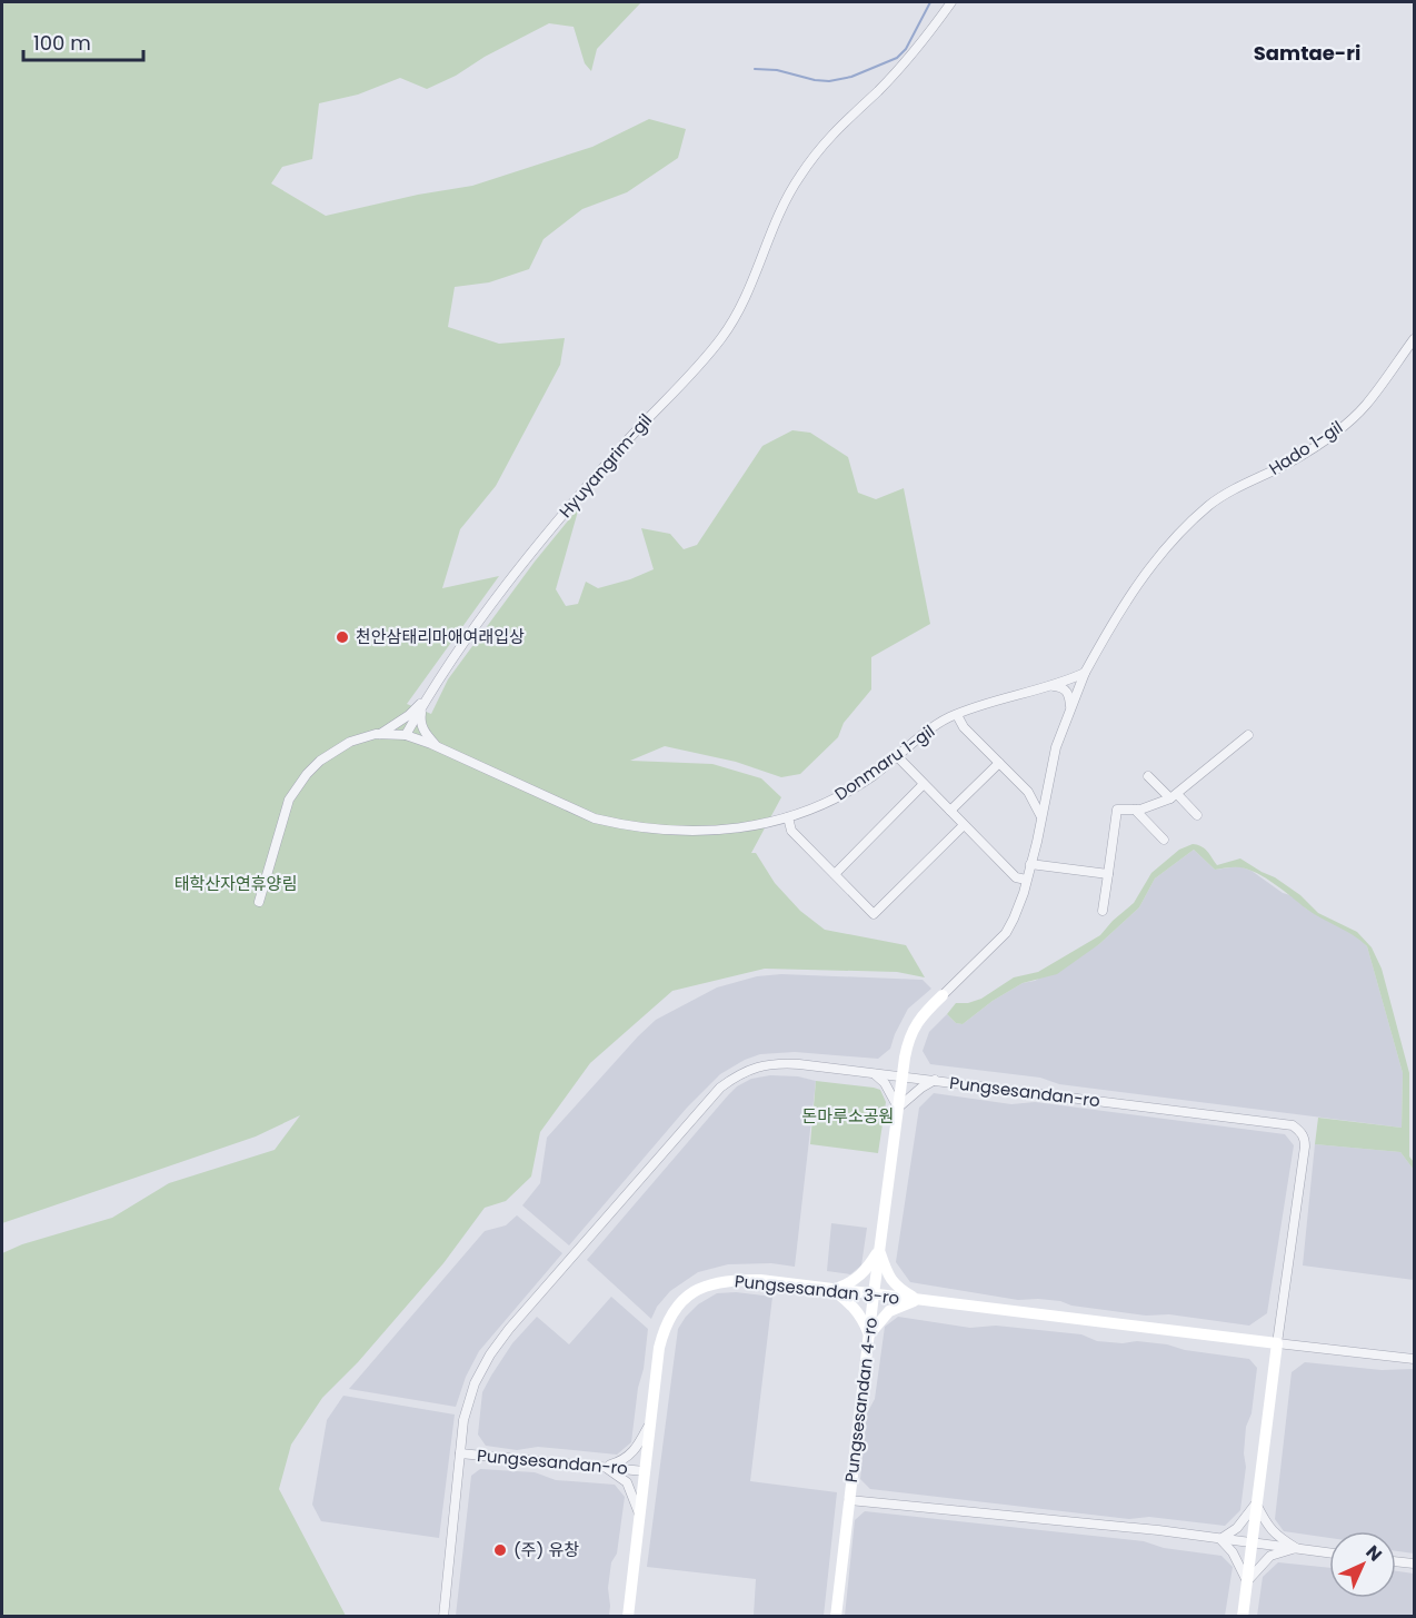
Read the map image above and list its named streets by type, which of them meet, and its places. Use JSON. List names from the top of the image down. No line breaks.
{"streets":{"street":["Hado 1-gil","Hyuyangrim-gil","Donmaru 1-gil","Pungsesandan-ro","Pungsesandan 3-ro","Pungsesandan 4-ro"]},"crossings":[["Hado 1-gil","Donmaru 1-gil"],["Hyuyangrim-gil","Donmaru 1-gil"],["Pungsesandan-ro","Pungsesandan 3-ro"],["Pungsesandan-ro","Pungsesandan 4-ro"],["Pungsesandan 3-ro","Pungsesandan 4-ro"]],"districts":["Samtae-ri"],"parks":["태학산자연휴양림","돈마루소공원"],"places":["천안삼태리마애여래입상","(주) 유창"],"scale_bar":"100 m","north":"top right"}
